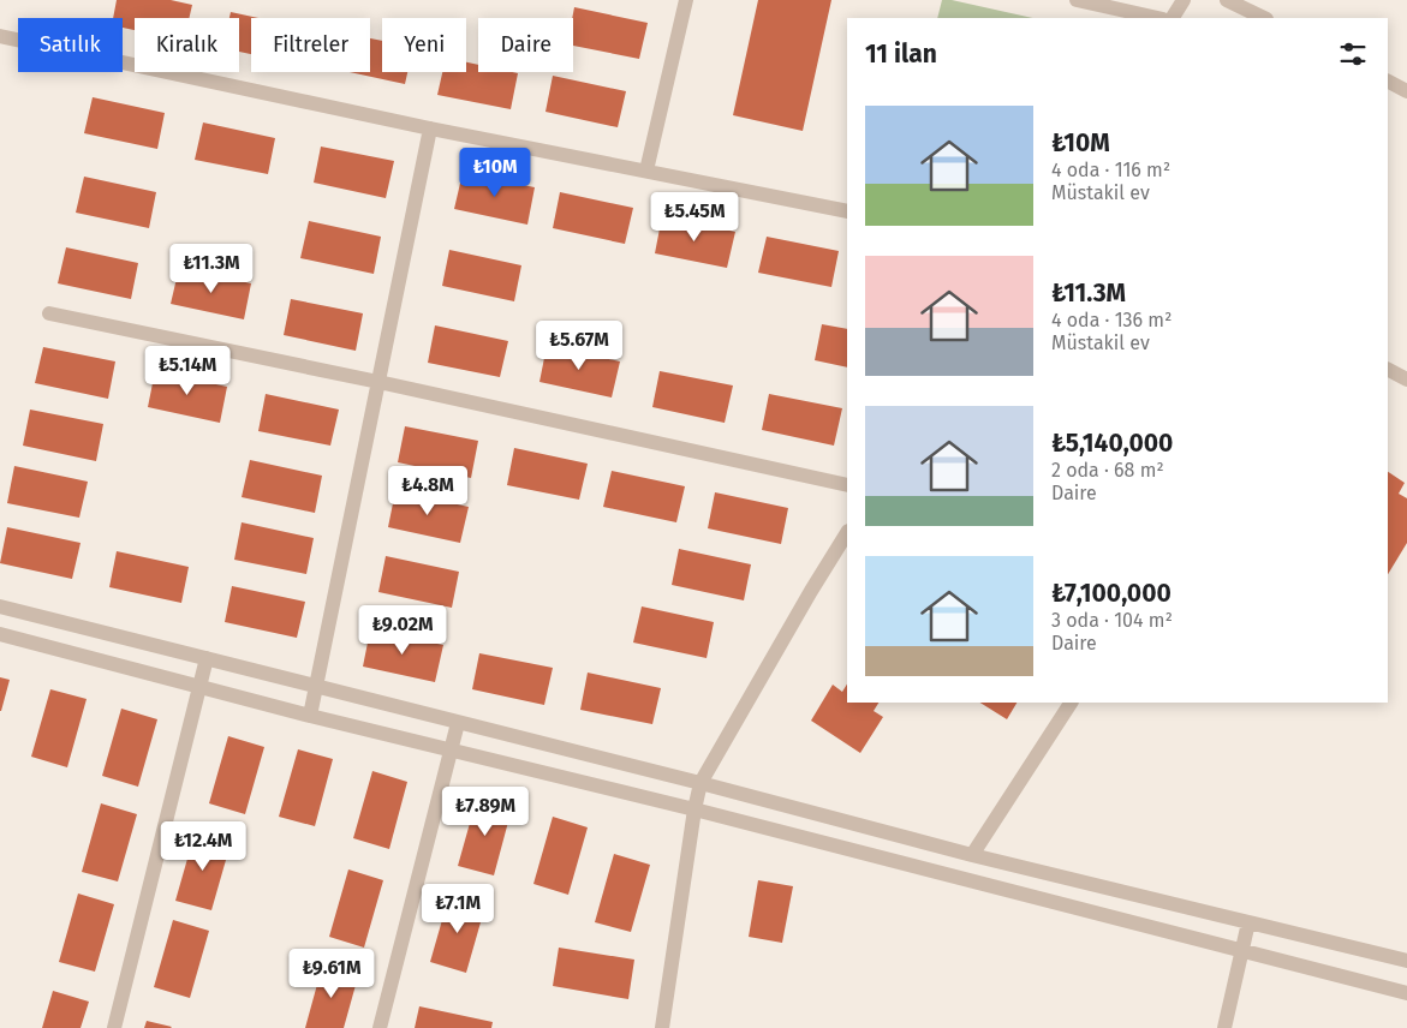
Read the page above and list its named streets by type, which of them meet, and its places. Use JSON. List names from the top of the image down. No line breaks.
{"page":{"chip":["Satılık","Kiralık","Filtreler","Yeni","Daire"],"heading":"11 ilan","list":[{"name":"₺10M","note":"4 oda · 116 m² · Müstakil ev"},{"name":"₺11.3M","note":"4 oda · 136 m² · Müstakil ev"},{"name":"₺5,140,000","note":"2 oda · 68 m² · Daire"},{"name":"₺7,100,000","note":"3 oda · 104 m² · Daire"}],"price":["₺10M","₺5.45M","₺11.3M","₺5.67M","₺5.14M","₺4.8M","₺9.02M","₺7.89M","₺12.4M","₺7.1M","₺9.61M"]}}
